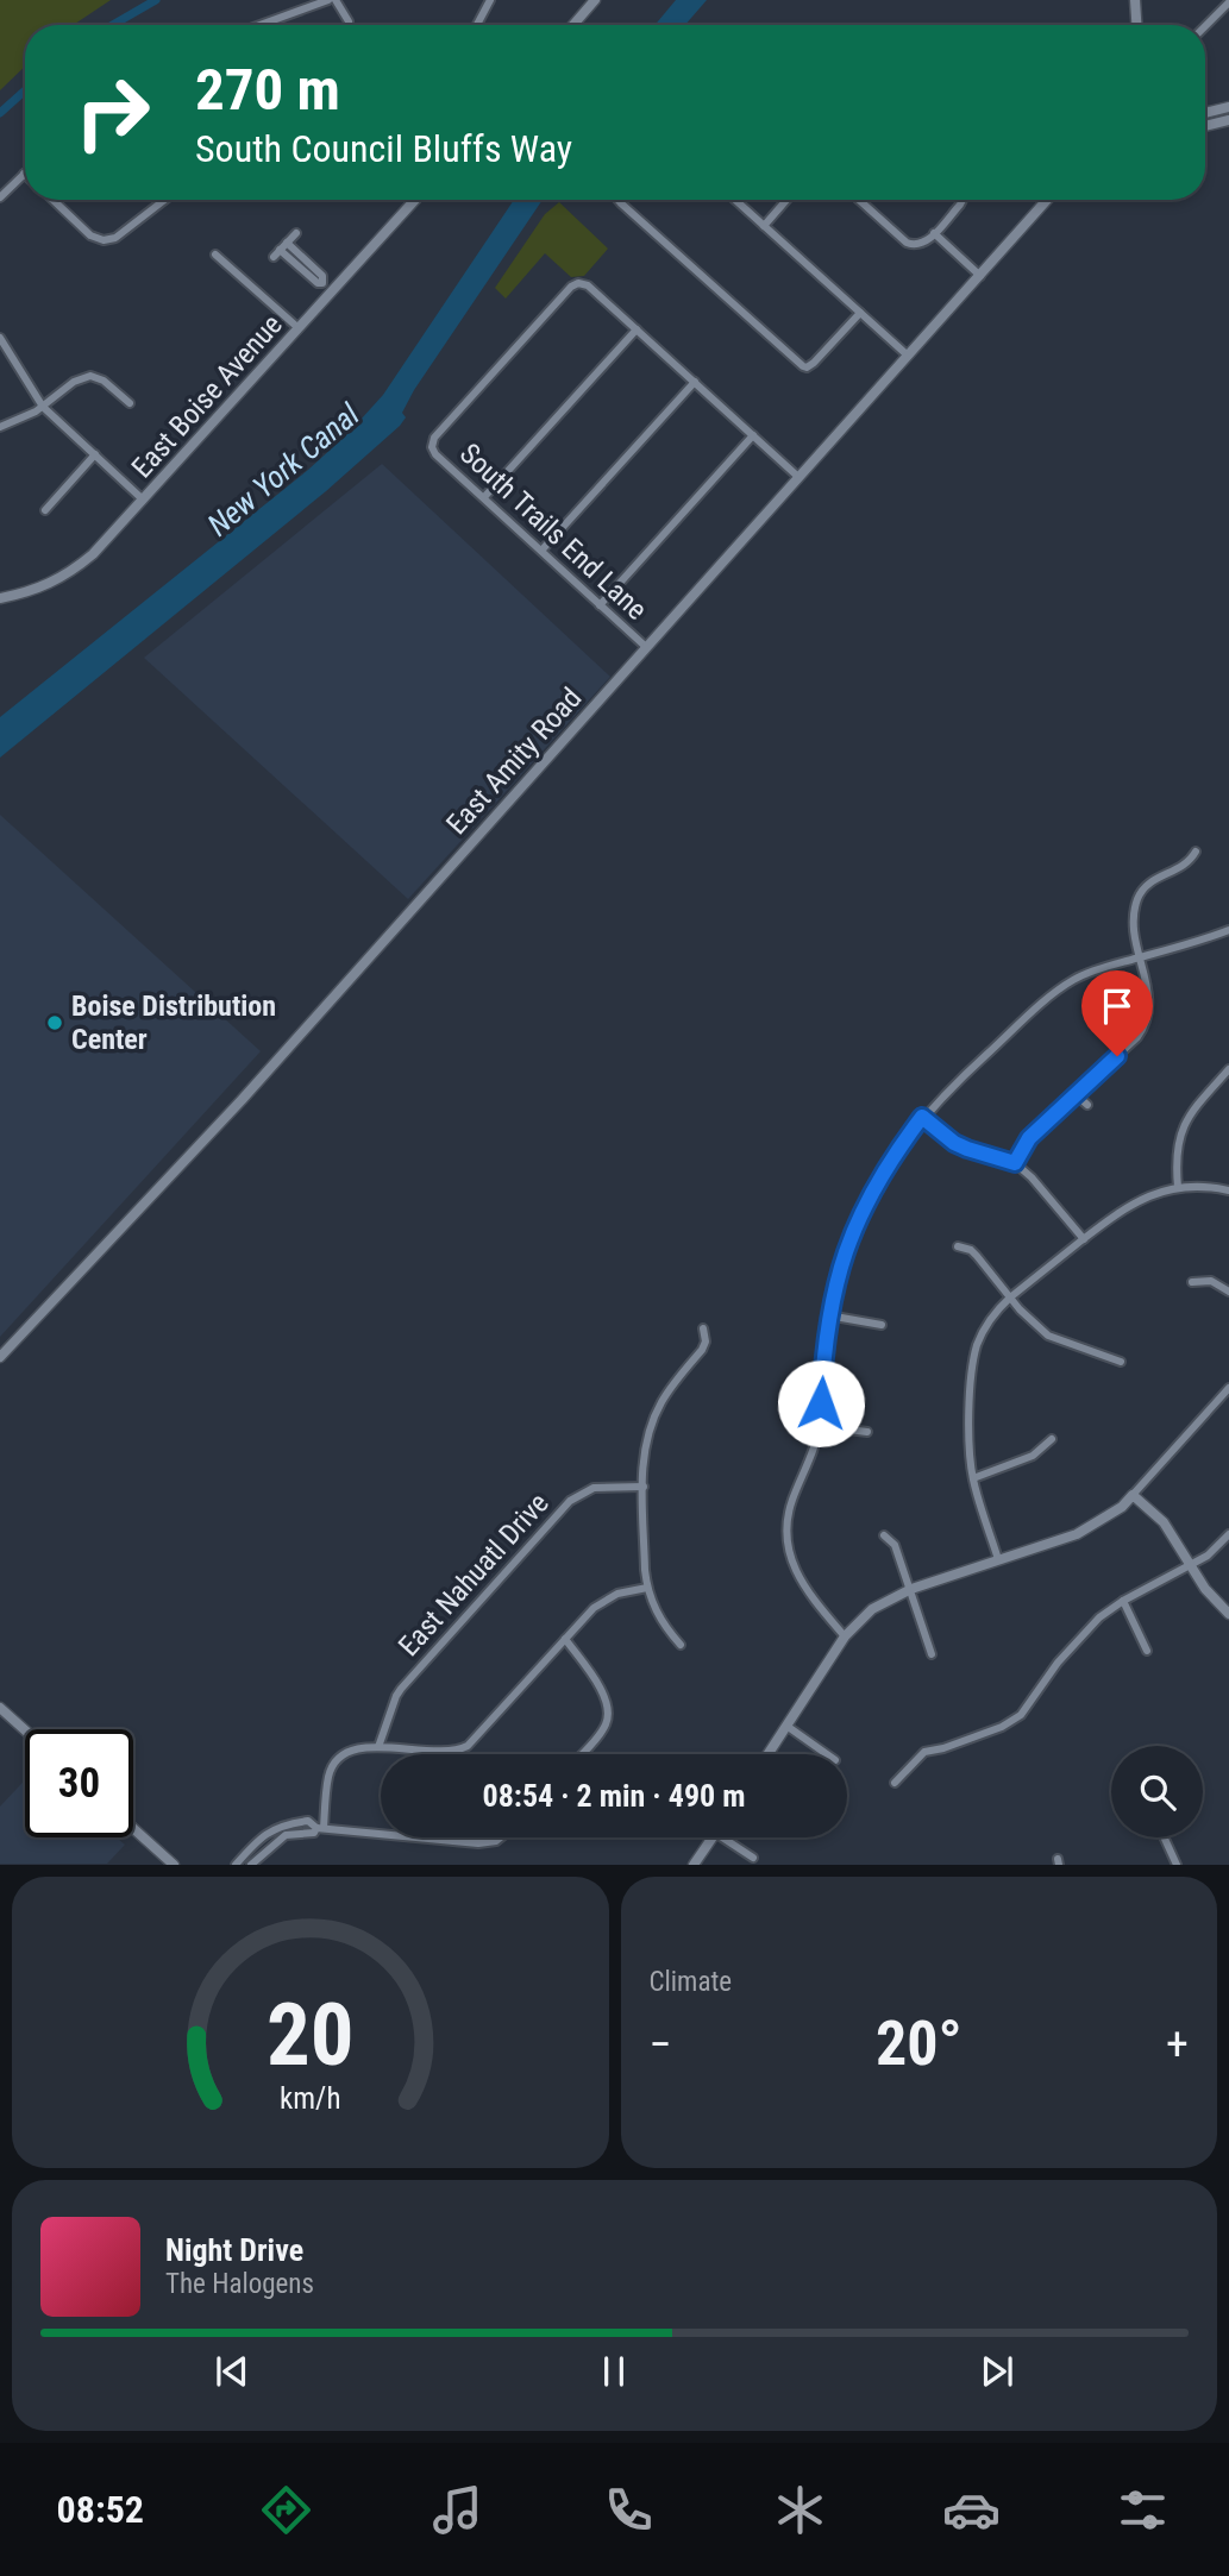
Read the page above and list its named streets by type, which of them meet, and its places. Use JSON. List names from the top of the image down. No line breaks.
{"streets":{"street":["East Boise Avenue","South Trails End Lane","East Amity Road","East Nahuatl Drive"]},"crossings":[["South Trails End Lane","East Amity Road"]],"water":["New York Canal"],"places":["Boise Distribution Center"],"page":{"turn":["270 m","South Council Bluffs Way"],"limit":"30","trip":"08:54 · 2 min · 490 m","tile":"Climate","heat":["−","20°","+"],"song":["Night Drive","The Halogens"],"tabs":"08:52","gauge":["20","km/h"]}}
